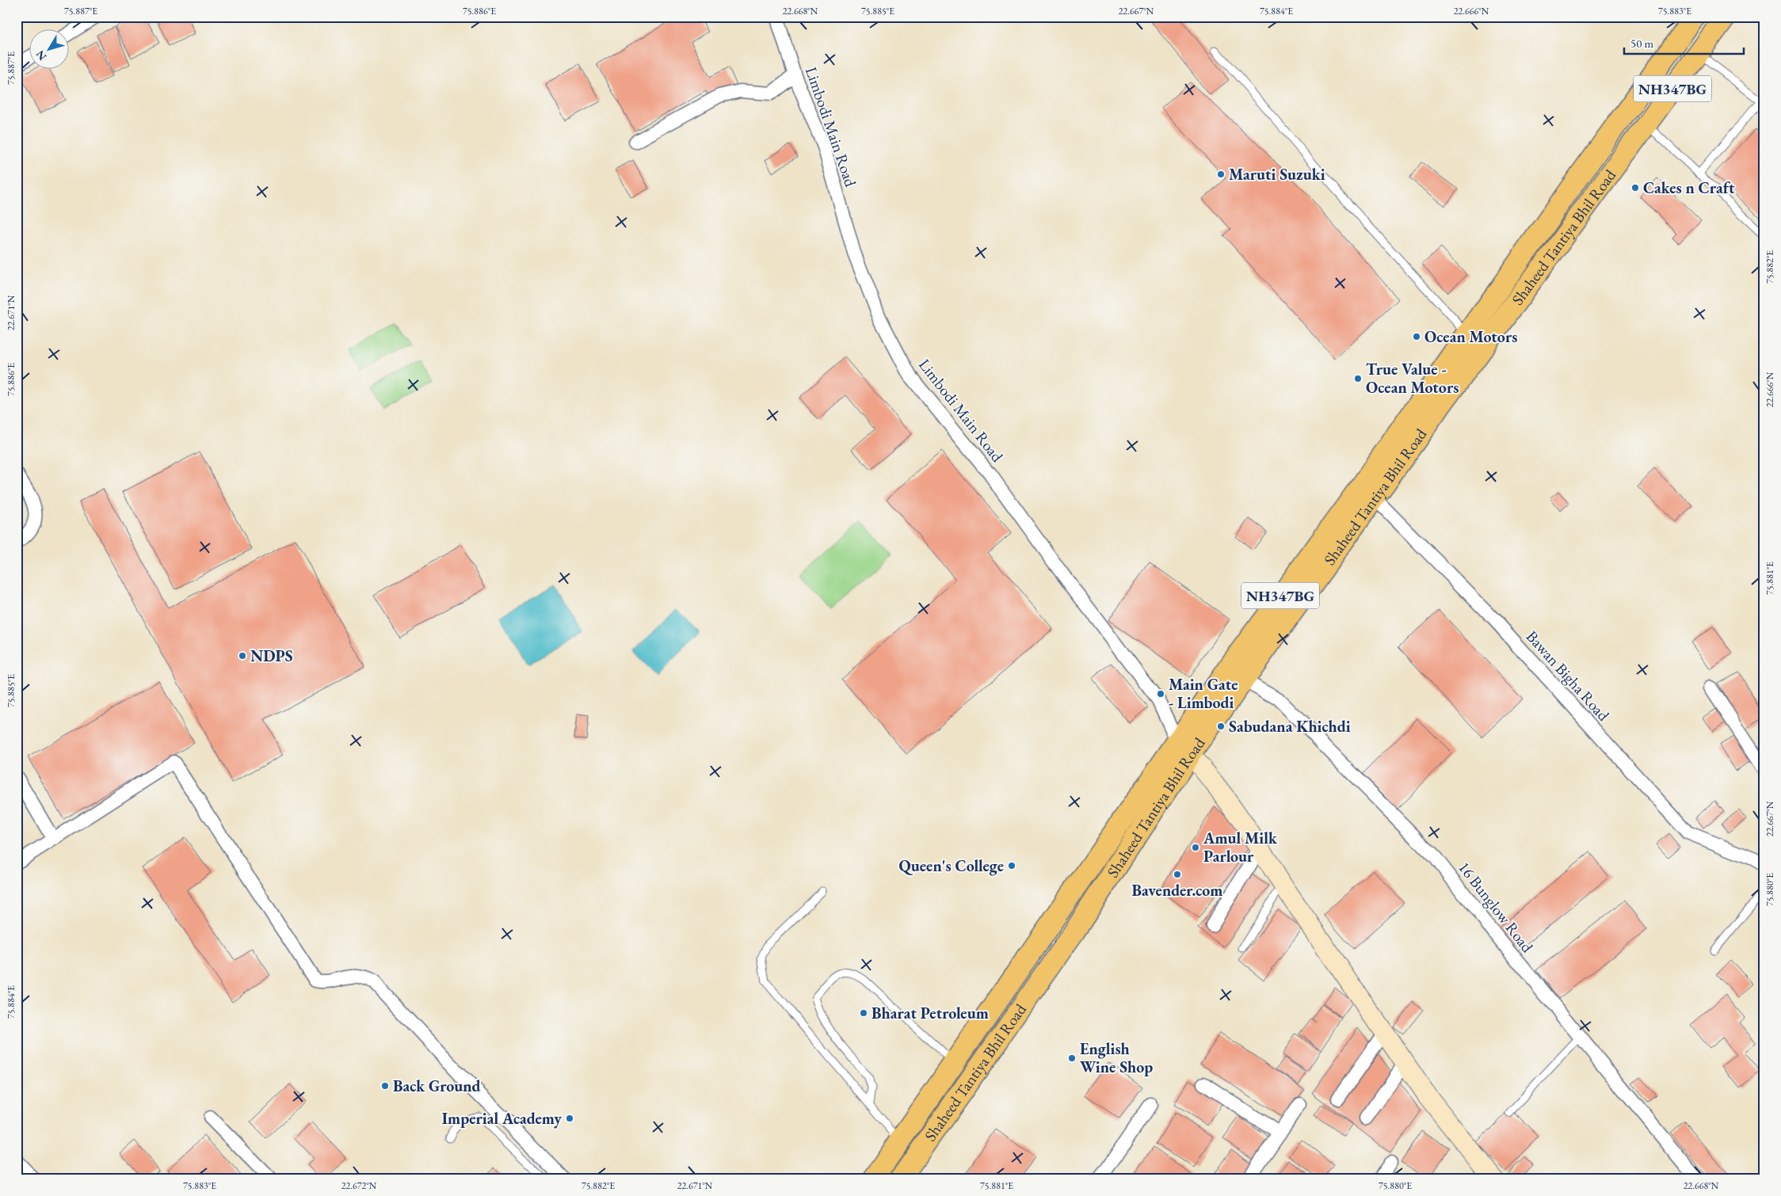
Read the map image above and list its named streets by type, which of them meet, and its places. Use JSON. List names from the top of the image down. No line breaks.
{"streets":{"main road":["NH347BG","Shaheed Tantiya Bhil Road"],"street":["Limbodi Main Road","Bawan Bigha Road","16 Bunglow Road"]},"crossings":[["Limbodi Main Road","Shaheed Tantiya Bhil Road"],["Shaheed Tantiya Bhil Road","Bawan Bigha Road"],["Shaheed Tantiya Bhil Road","16 Bunglow Road"]],"places":["Maruti Suzuki","Cakes n Craft","Ocean Motors","True Value - Ocean Motors","NDPS","Main Gate - Limbodi","Sabudana Khichdi","Amul Milk Parlour","Queen's College","Bavender.com","Bharat Petroleum","English Wine Shop","Back Ground","Imperial Academy"],"scale_bar":"50 m","north":"bottom left","coordinates":["75.887°E","75.886°E","22.668°N","75.885°E","22.667°N","75.884°E","22.666°N","75.883°E","75.882°E","22.671°N","75.881°E","75.880°E","22.672°N"]}
